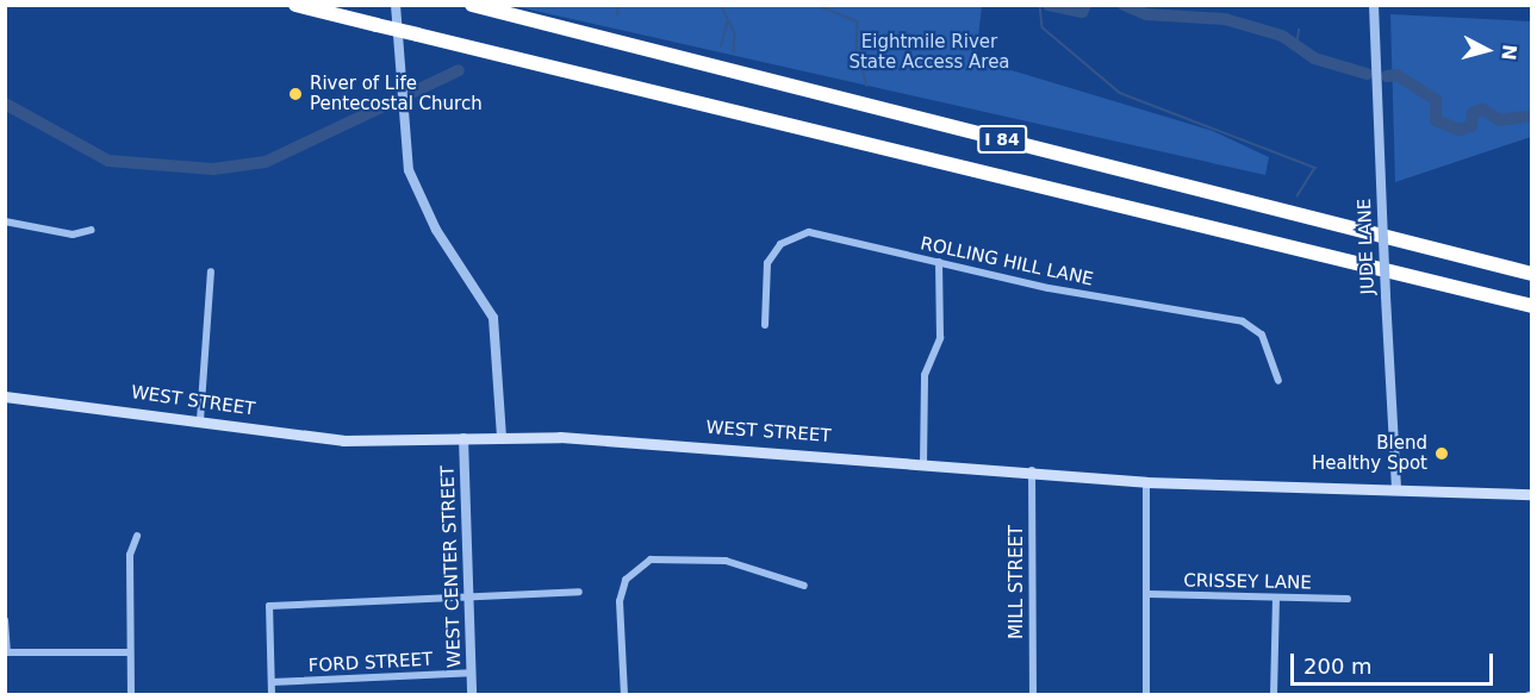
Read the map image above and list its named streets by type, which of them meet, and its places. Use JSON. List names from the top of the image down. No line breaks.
{"streets":{"highway":["I 84"],"main road":["WEST STREET"],"street":["JUDE LANE","ROLLING HILL LANE","WEST CENTER STREET","MILL STREET","CRISSEY LANE","FORD STREET"]},"crossings":[["JUDE LANE","WEST STREET"],["WEST STREET","WEST CENTER STREET"],["WEST STREET","MILL STREET"],["WEST CENTER STREET","FORD STREET"]],"parks":["Eightmile River State Access Area"],"places":["River of Life Pentecostal Church","Blend Healthy Spot"],"scale_bar":"200 m","north":"right"}
